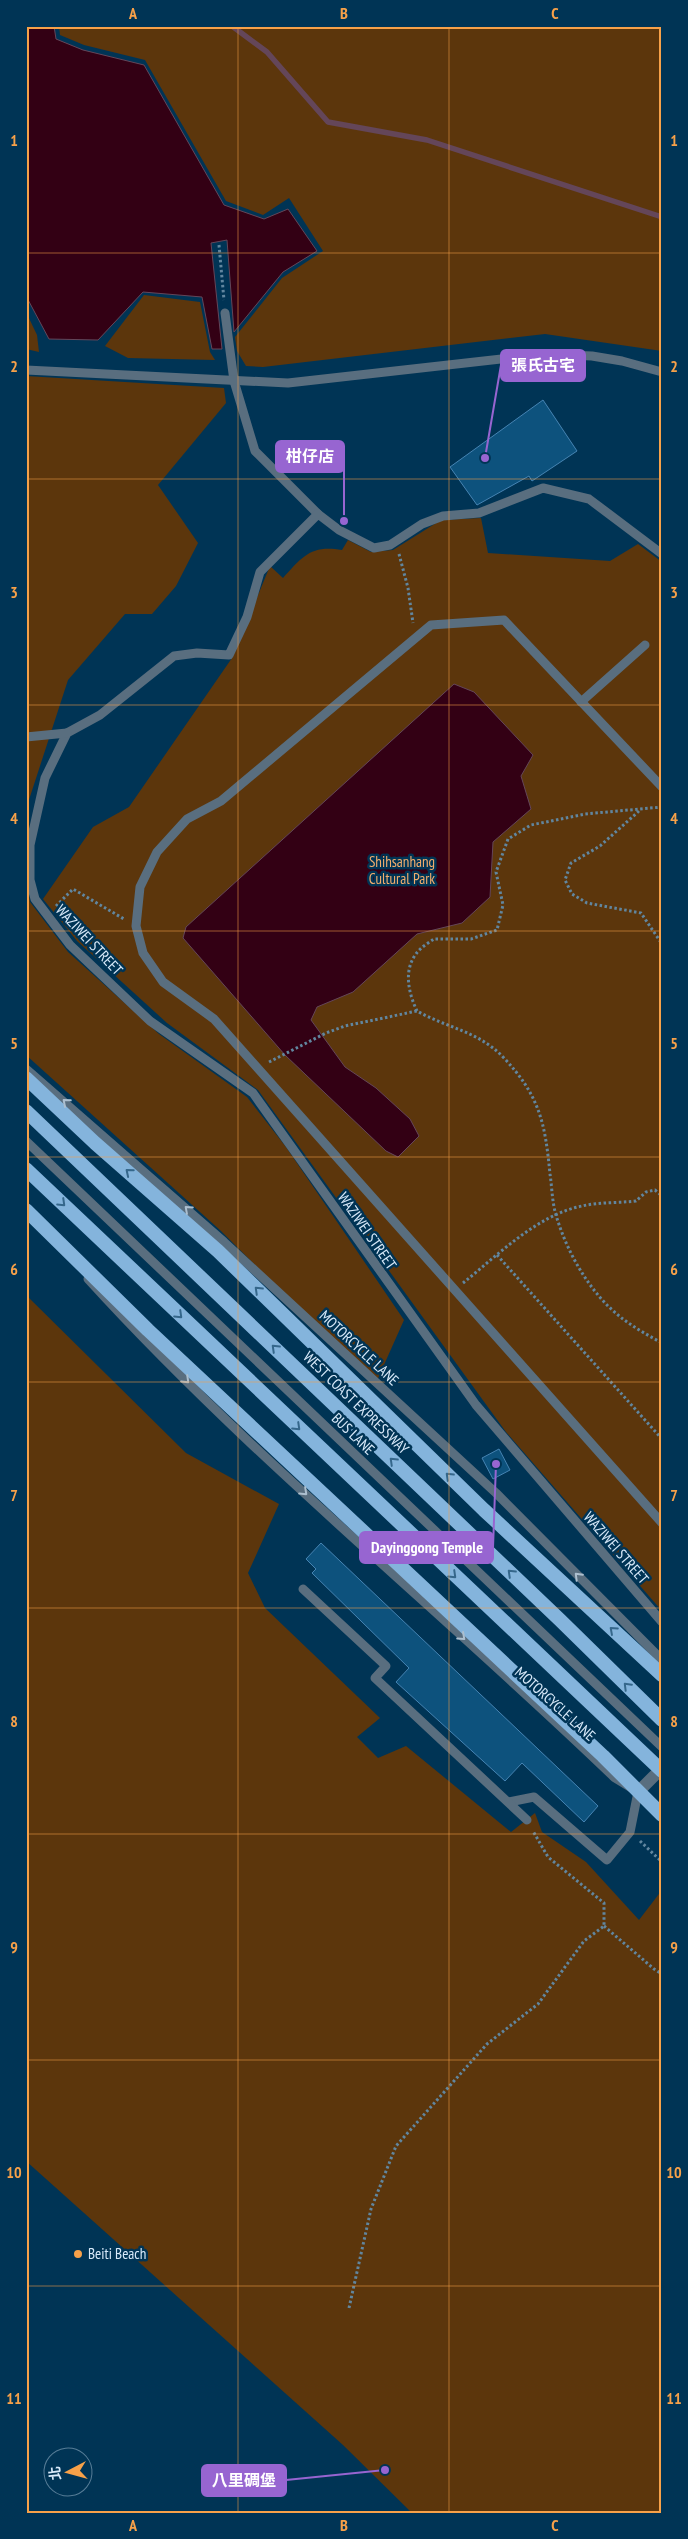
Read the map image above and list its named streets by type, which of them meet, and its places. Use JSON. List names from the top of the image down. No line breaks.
{"streets":{"highway":["WEST COAST EXPRESSWAY"],"lane":["WAZIWEI STREET","MOTORCYCLE LANE","BUS LANE"]},"one_way":["MOTORCYCLE LANE"],"parks":["Shihsanhang Cultural Park"],"places":["張氏古宅","柑仔店","Dayinggong Temple","Beiti Beach","八里碉堡"],"north":"left","grid":{"columns":["A","B","C"],"rows":["1","2","3","4","5","6","7","8","9","10","11"]}}
